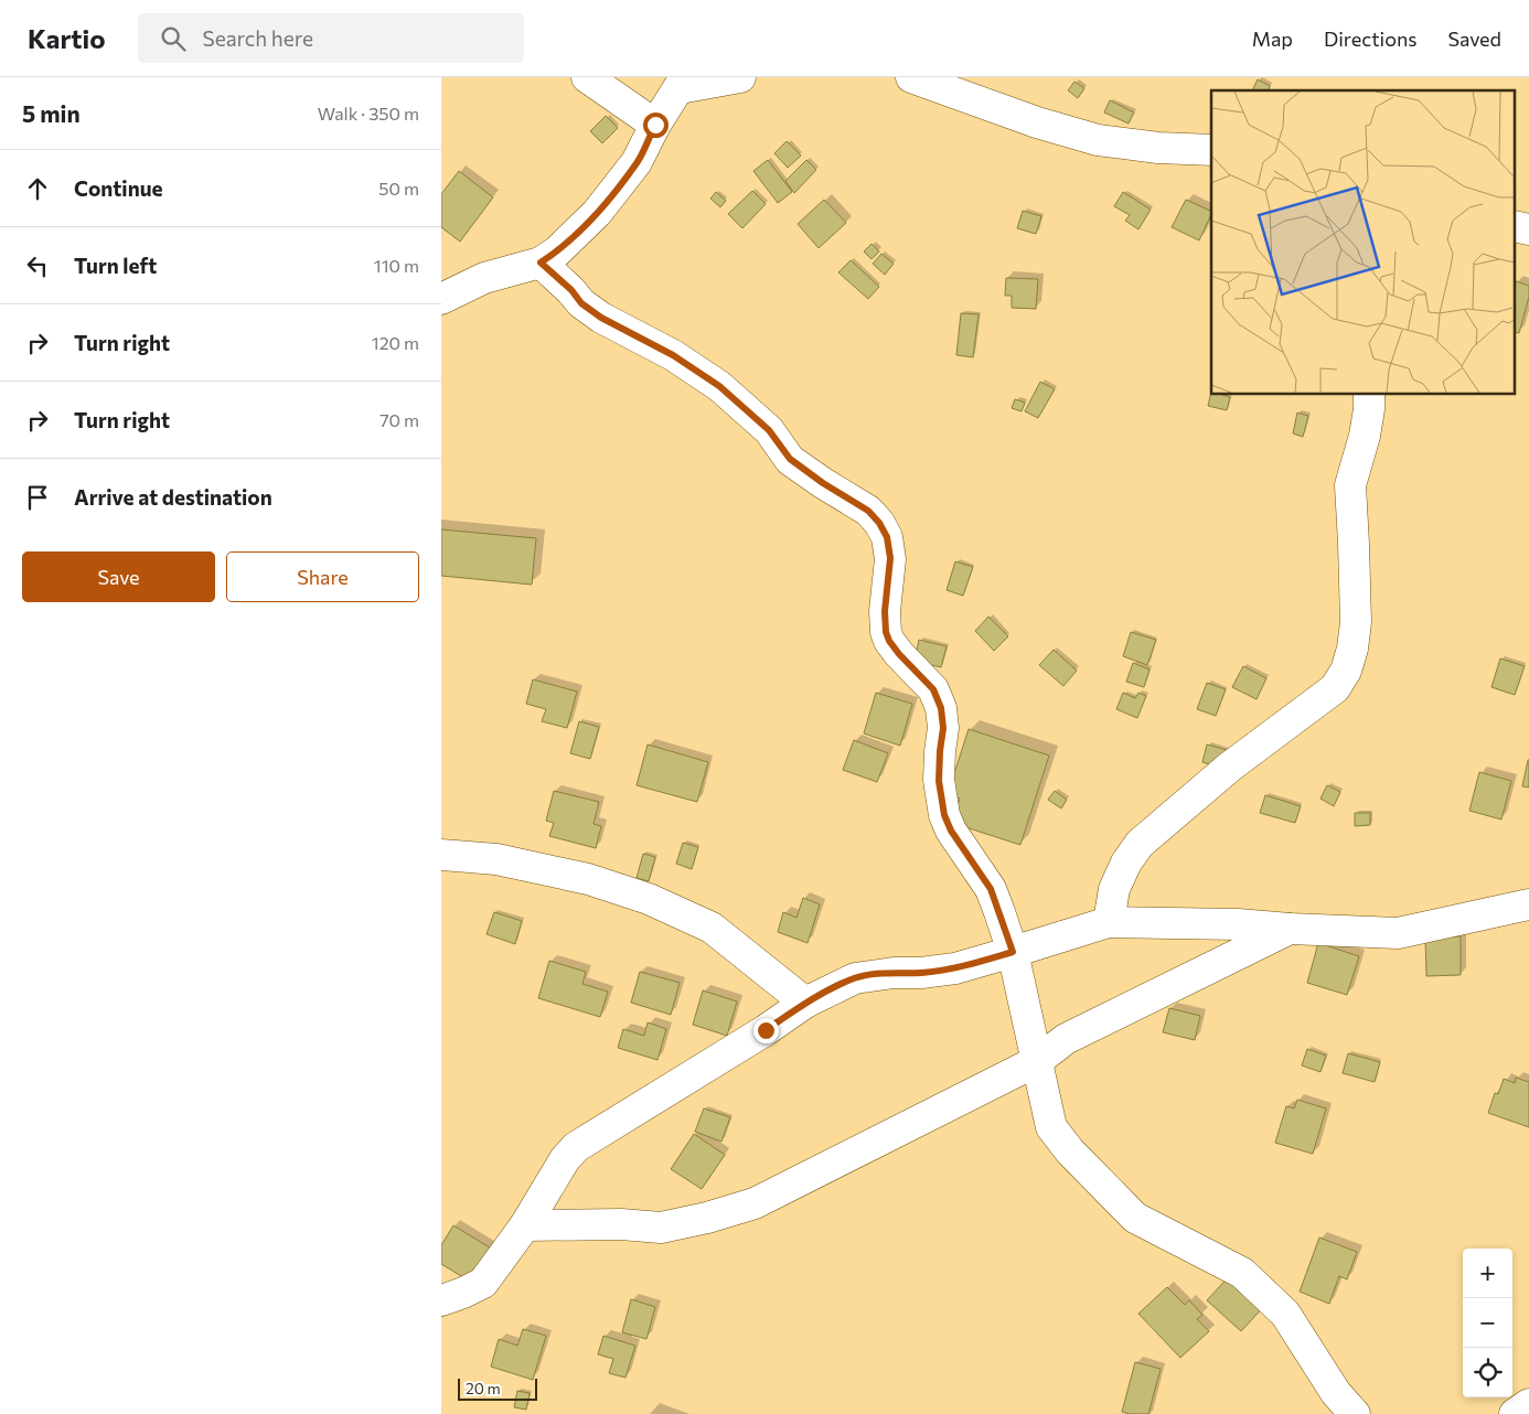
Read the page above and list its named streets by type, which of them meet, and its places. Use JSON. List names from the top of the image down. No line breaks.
{"scale_bar":"20 m","page":{"header":"Kartio","search":"Search here","nav":["Map","Directions","Saved"],"heading":["5 min","Walk · 350 m"],"list":[["Continue","50 m"],["Turn left","110 m"],["Turn right","120 m"],["Turn right","70 m"],"Arrive at destination"],"buttons":["Save","Share"],"map_buttons":["+","−"],"scale":"20 m"}}
